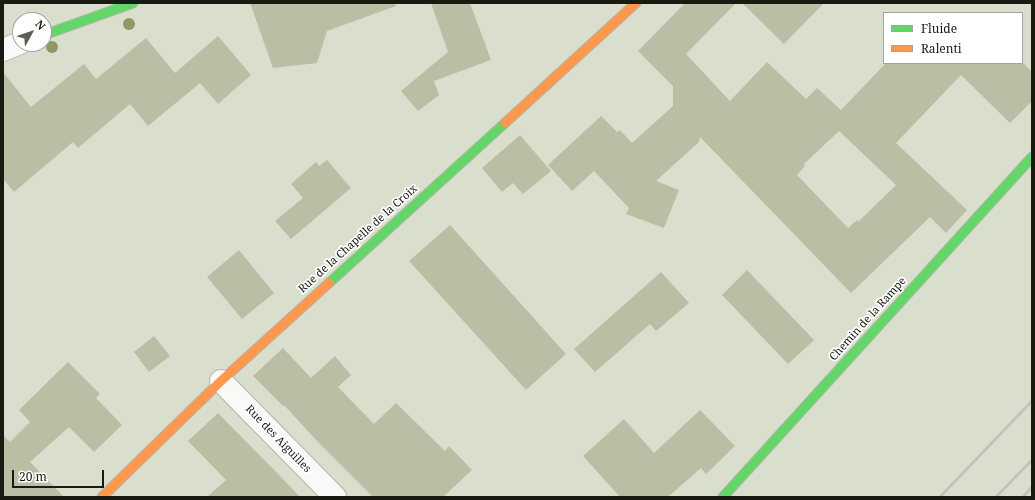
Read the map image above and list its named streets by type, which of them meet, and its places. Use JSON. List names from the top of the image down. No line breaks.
{"streets":{"street":["Rue de la Chapelle de la Croix","Chemin de la Rampe","Rue des Aiguilles"]},"crossings":[["Rue de la Chapelle de la Croix","Rue des Aiguilles"]],"legend":["Fluide","Ralenti"],"scale_bar":"20 m","north":"top right"}
